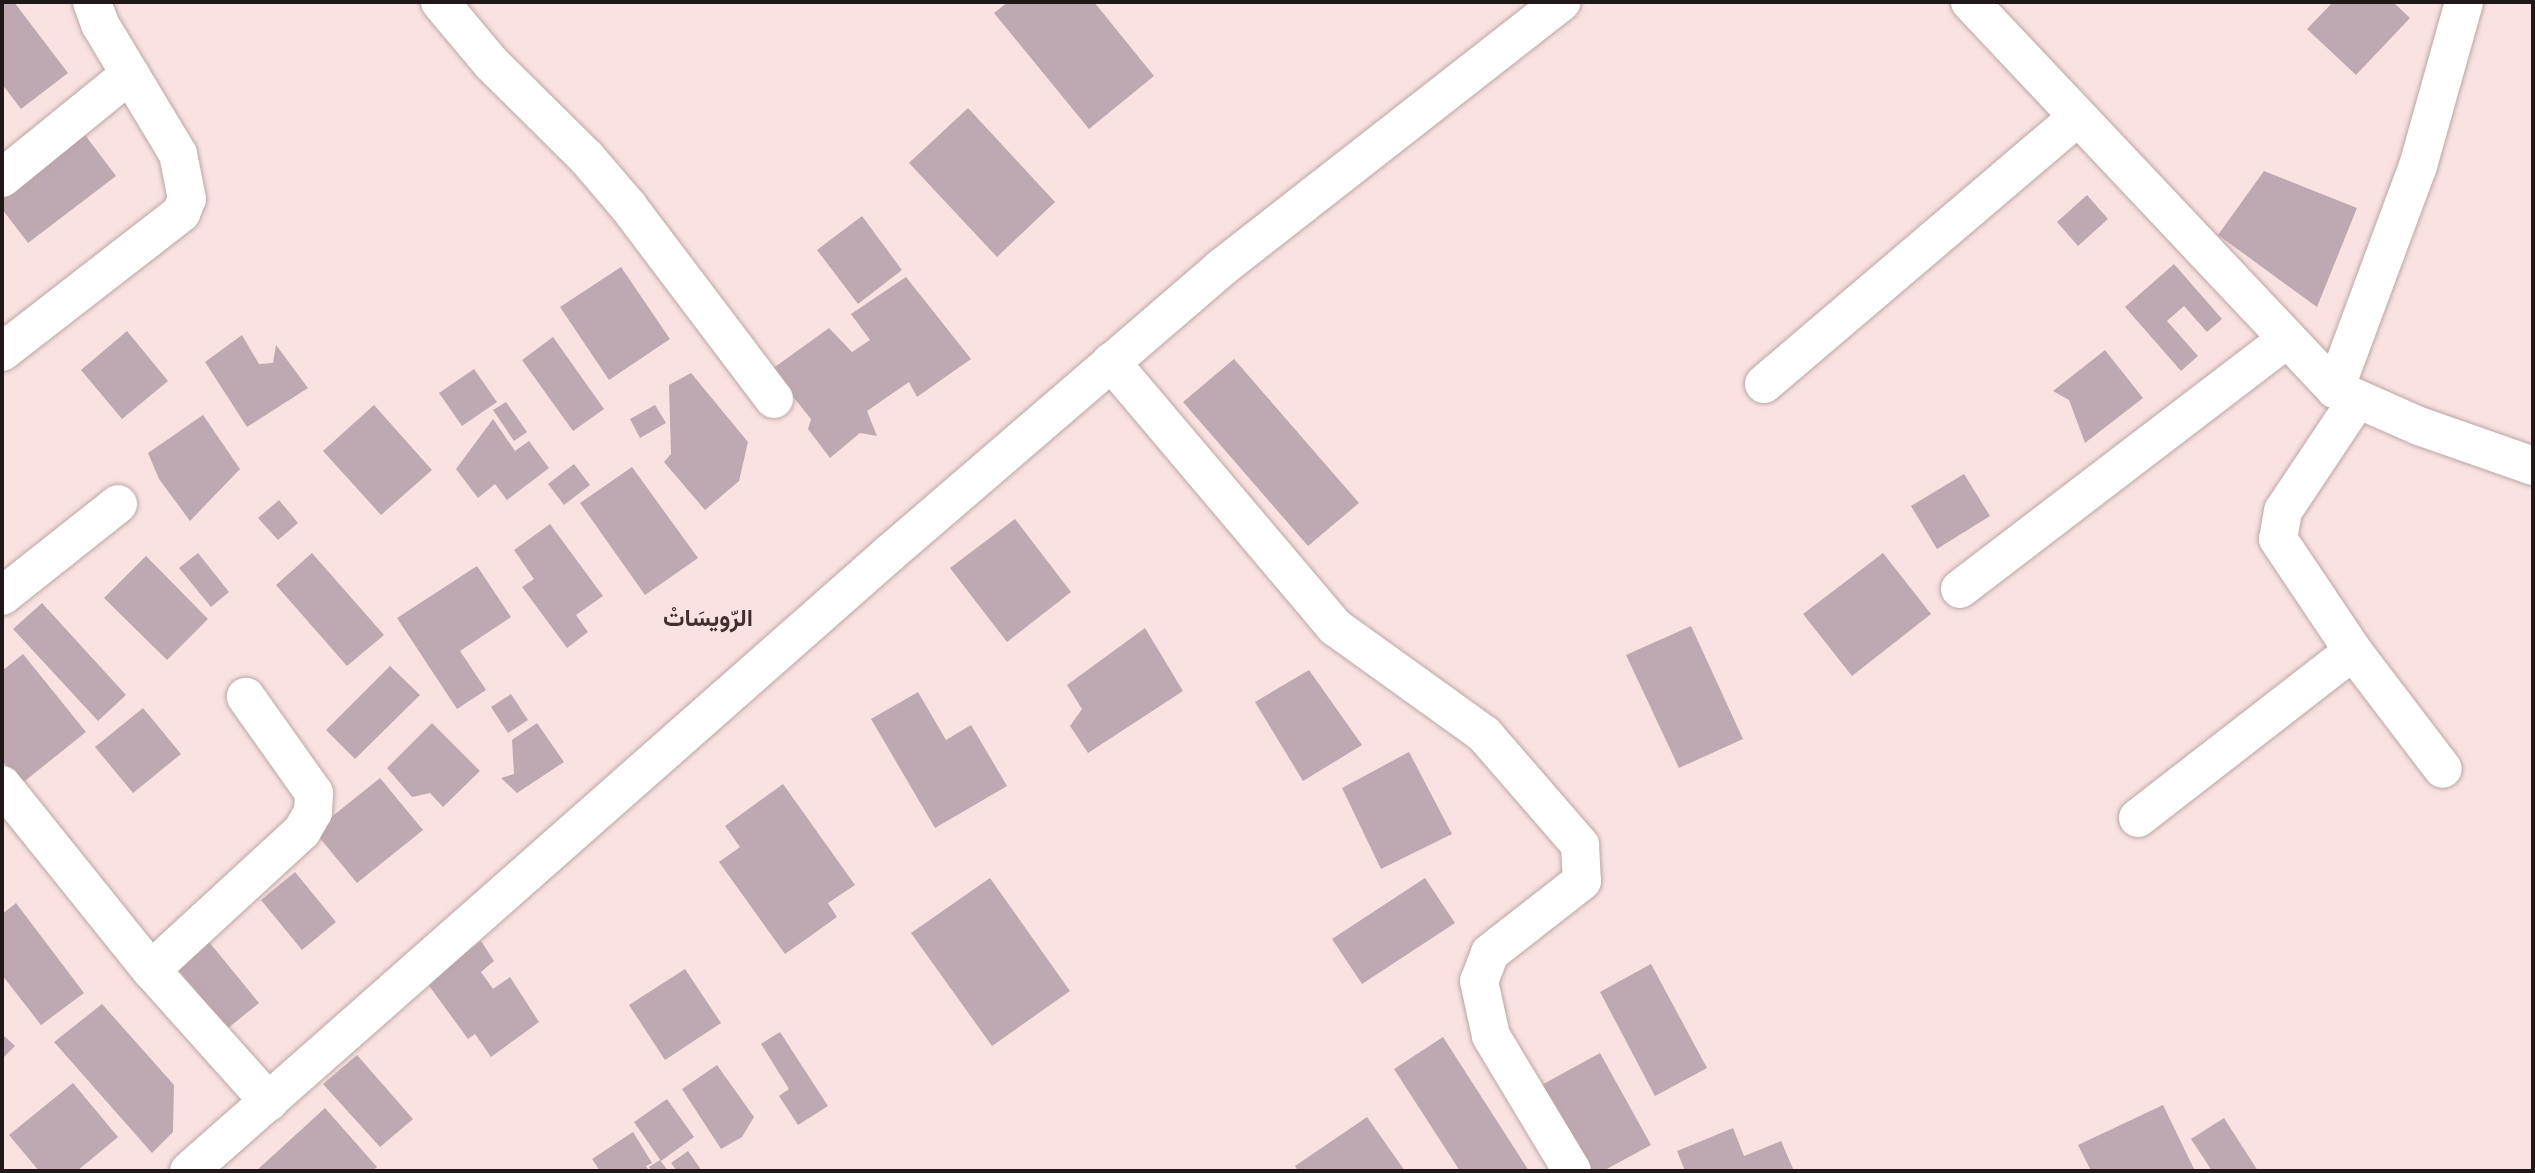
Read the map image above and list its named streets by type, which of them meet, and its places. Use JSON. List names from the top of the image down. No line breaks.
{"districts":["الرّويسَاتْ"]}
